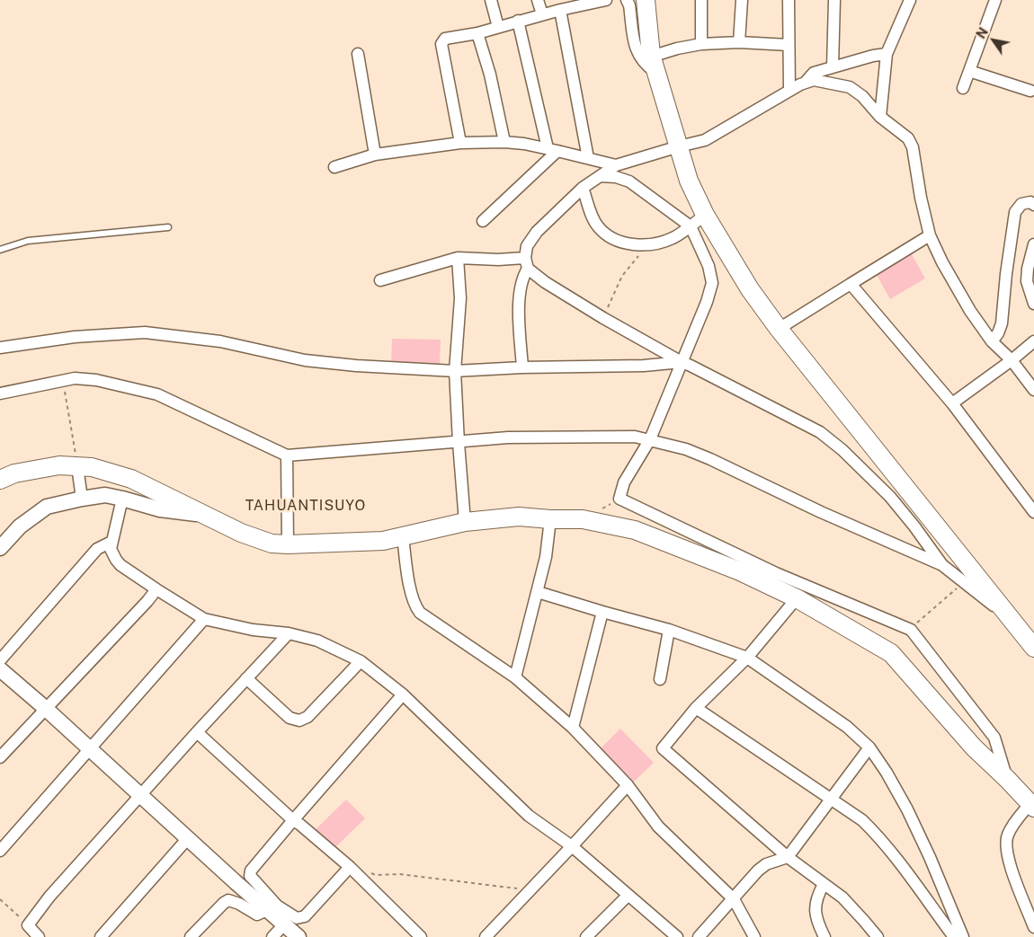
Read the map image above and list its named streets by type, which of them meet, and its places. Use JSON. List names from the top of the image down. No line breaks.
{"districts":["TAHUANTISUYO"],"north":"top left"}
